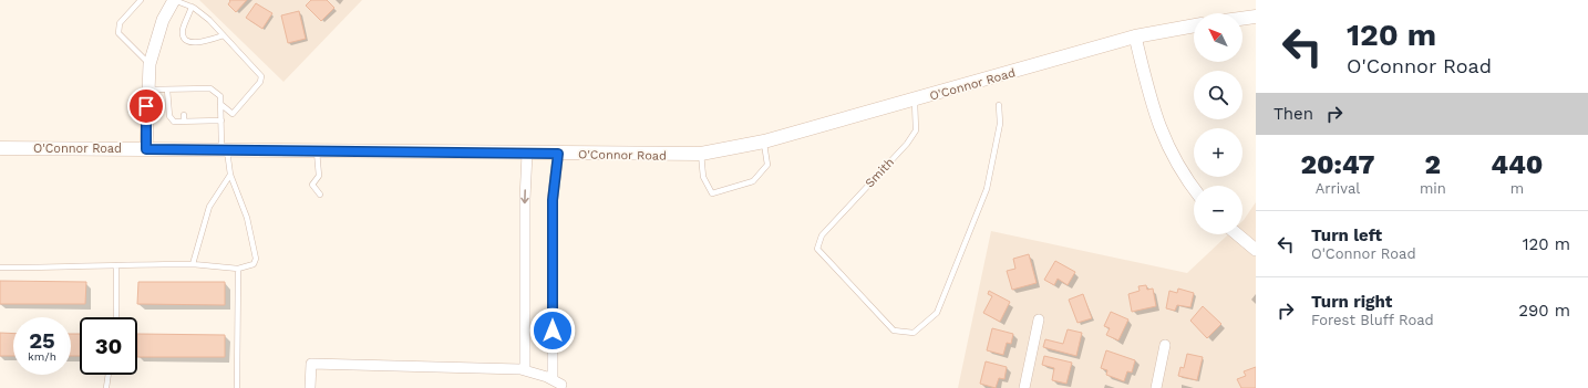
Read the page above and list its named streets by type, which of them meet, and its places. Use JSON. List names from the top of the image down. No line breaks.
{"streets":{"main road":["O'Connor Road"],"lane":["Smith"]},"crossings":[["O'Connor Road","Smith"]],"north":"top left","page":{"turn":["120 m","O'Connor Road"],"map_buttons":["+","−"],"then":"Then","eta":["20:47","Arrival","2","min","440","m"],"list":[{"name":"Turn left","note":"O'Connor Road","value":"120 m"},{"name":"Turn right","note":"Forest Bluff Road","value":"290 m"}],"speed":"25 km/h","limit":"30"}}
